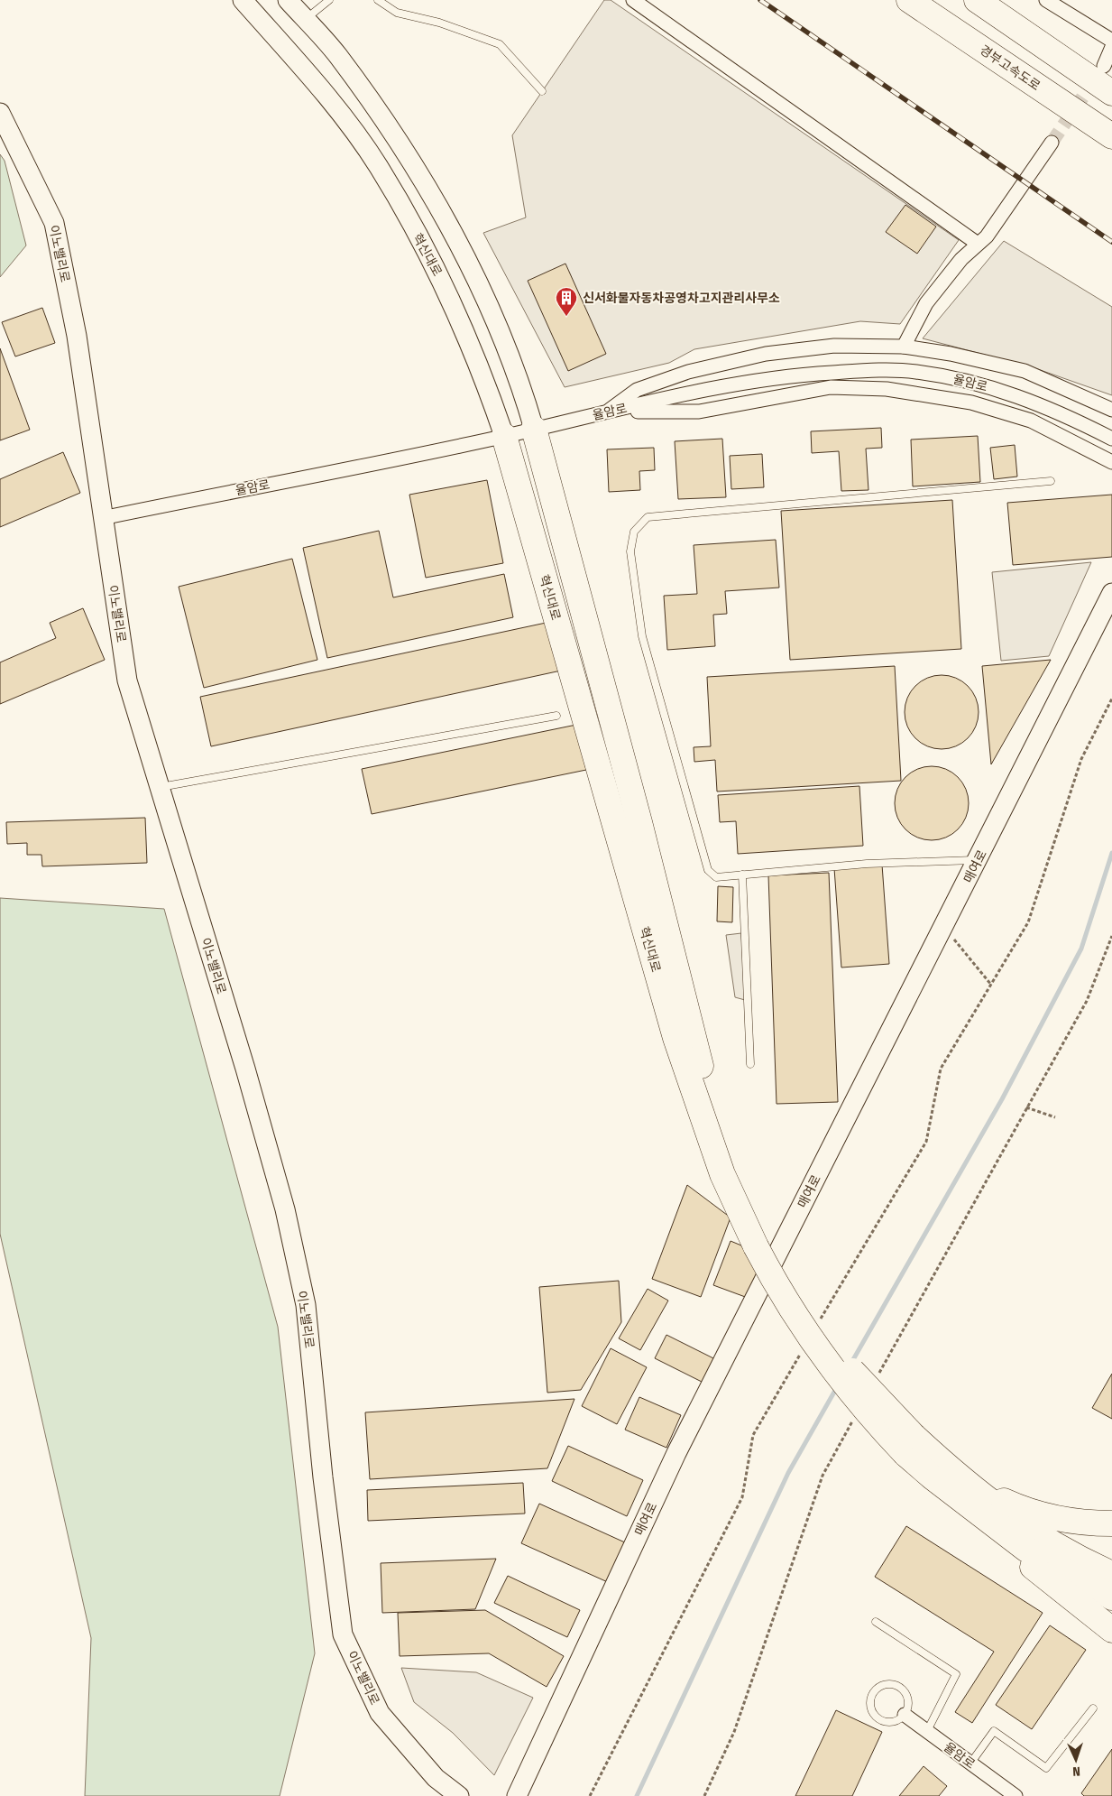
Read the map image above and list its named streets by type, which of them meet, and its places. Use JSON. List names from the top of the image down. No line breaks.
{"streets":{"highway":["경부고속도로","혁신대로"],"main road":["이노밸리로","매여로"],"street":["율암로"]},"crossings":[["이노밸리로","율암로"],["혁신대로","율암로"]],"places":{"building":["신서화물자동차공영차고지관리사무소"]},"north":"bottom"}
